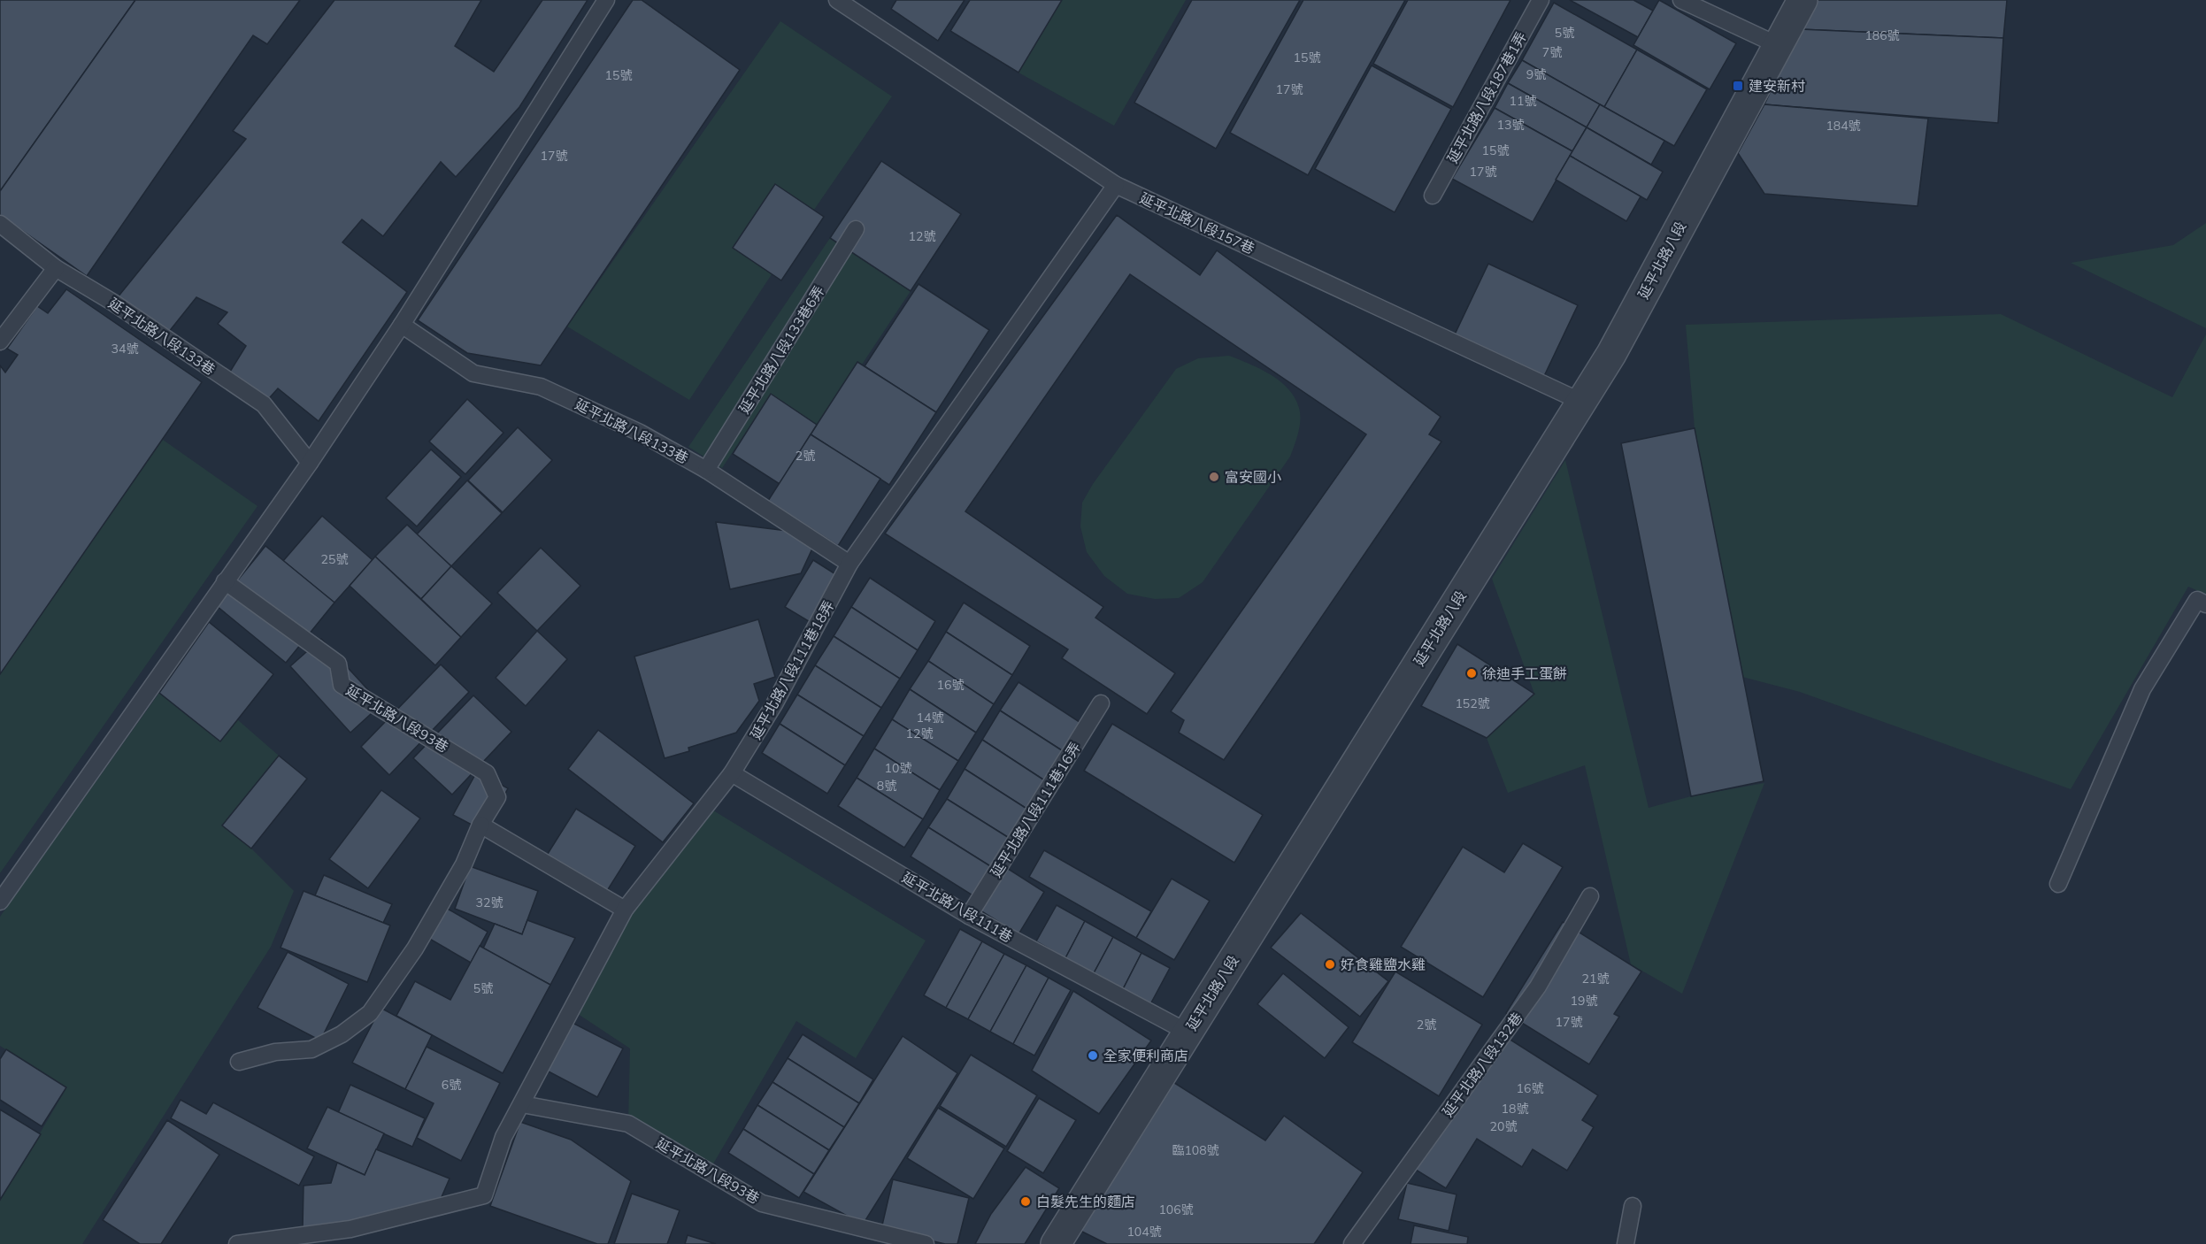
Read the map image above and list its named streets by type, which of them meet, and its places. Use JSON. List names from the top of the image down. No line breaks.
{"streets":{"street":["延平北路八段"],"lane":["延平北路八段187巷1弄","延平北路八段157巷","延平北路八段133巷","延平北路八段133巷6弄","延平北路八段111巷18弄","延平北路八段93巷","延平北路八段111巷16弄","延平北路八段111巷","延平北路八段132巷"]},"crossings":[["延平北路八段157巷","延平北路八段"],["延平北路八段157巷","延平北路八段111巷18弄"],["延平北路八段","延平北路八段111巷"],["延平北路八段133巷","延平北路八段133巷6弄"],["延平北路八段133巷","延平北路八段111巷18弄"],["延平北路八段111巷18弄","延平北路八段111巷"],["延平北路八段111巷16弄","延平北路八段111巷"]],"places":{"transit":["建安新村"],"other":["富安國小","徐迪手工蛋餅","好食雞鹽水雞","全家便利商店","白髮先生的麵店"]},"house_numbers":["5號","186號","7號","15號","9號","15號","17號","11號","13號","184號","15號","17號","17號","12號","34號","2號","25號","16號","152號","14號","12號","10號","8號","32號","21號","5號","19號","17號","2號","6號","16號","18號","20號","臨108號","106號","104號"]}
